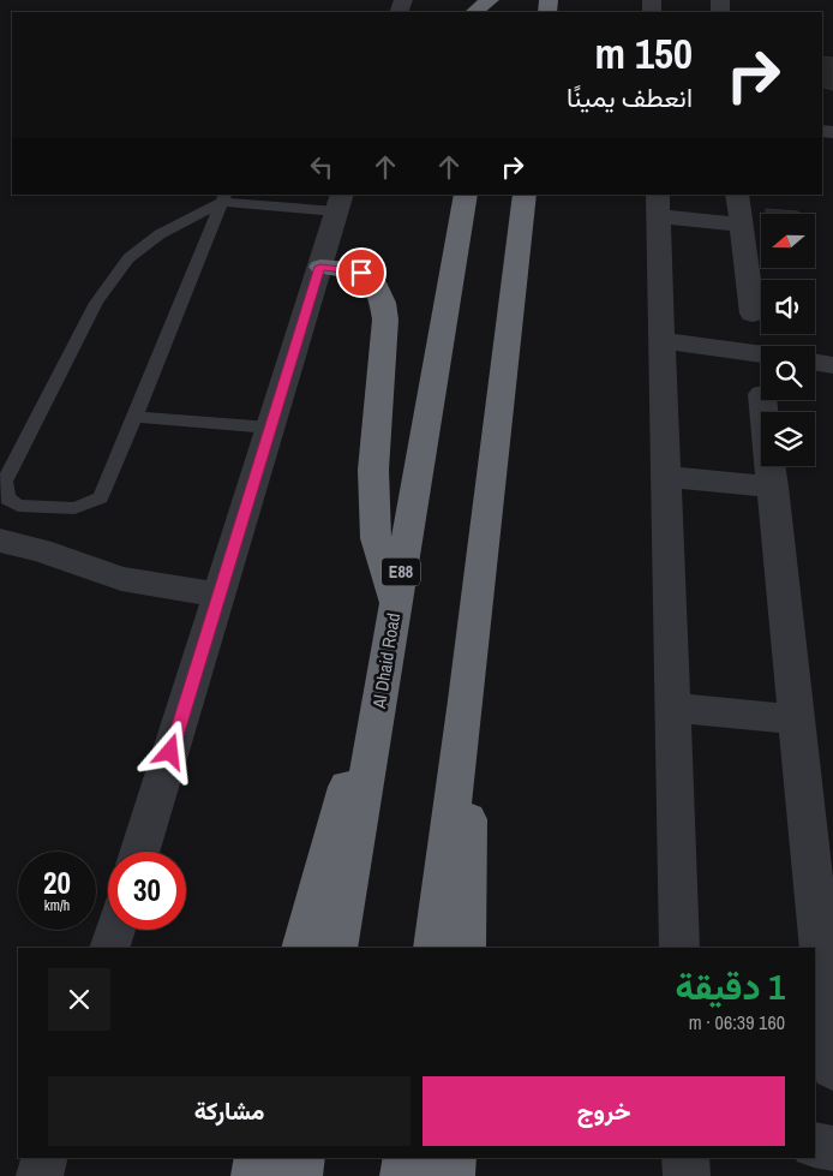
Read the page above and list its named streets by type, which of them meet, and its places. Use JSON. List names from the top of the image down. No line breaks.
{"streets":{"highway":["E88","Al Dhaid Road"]},"north":"left","page":{"turn":["150 m","انعطف يمينًا"],"speed":"20 km/h","limit":"30","heading":["1 دقيقة","160 m · 06:39"],"buttons":["خروج","مشاركة"]}}
